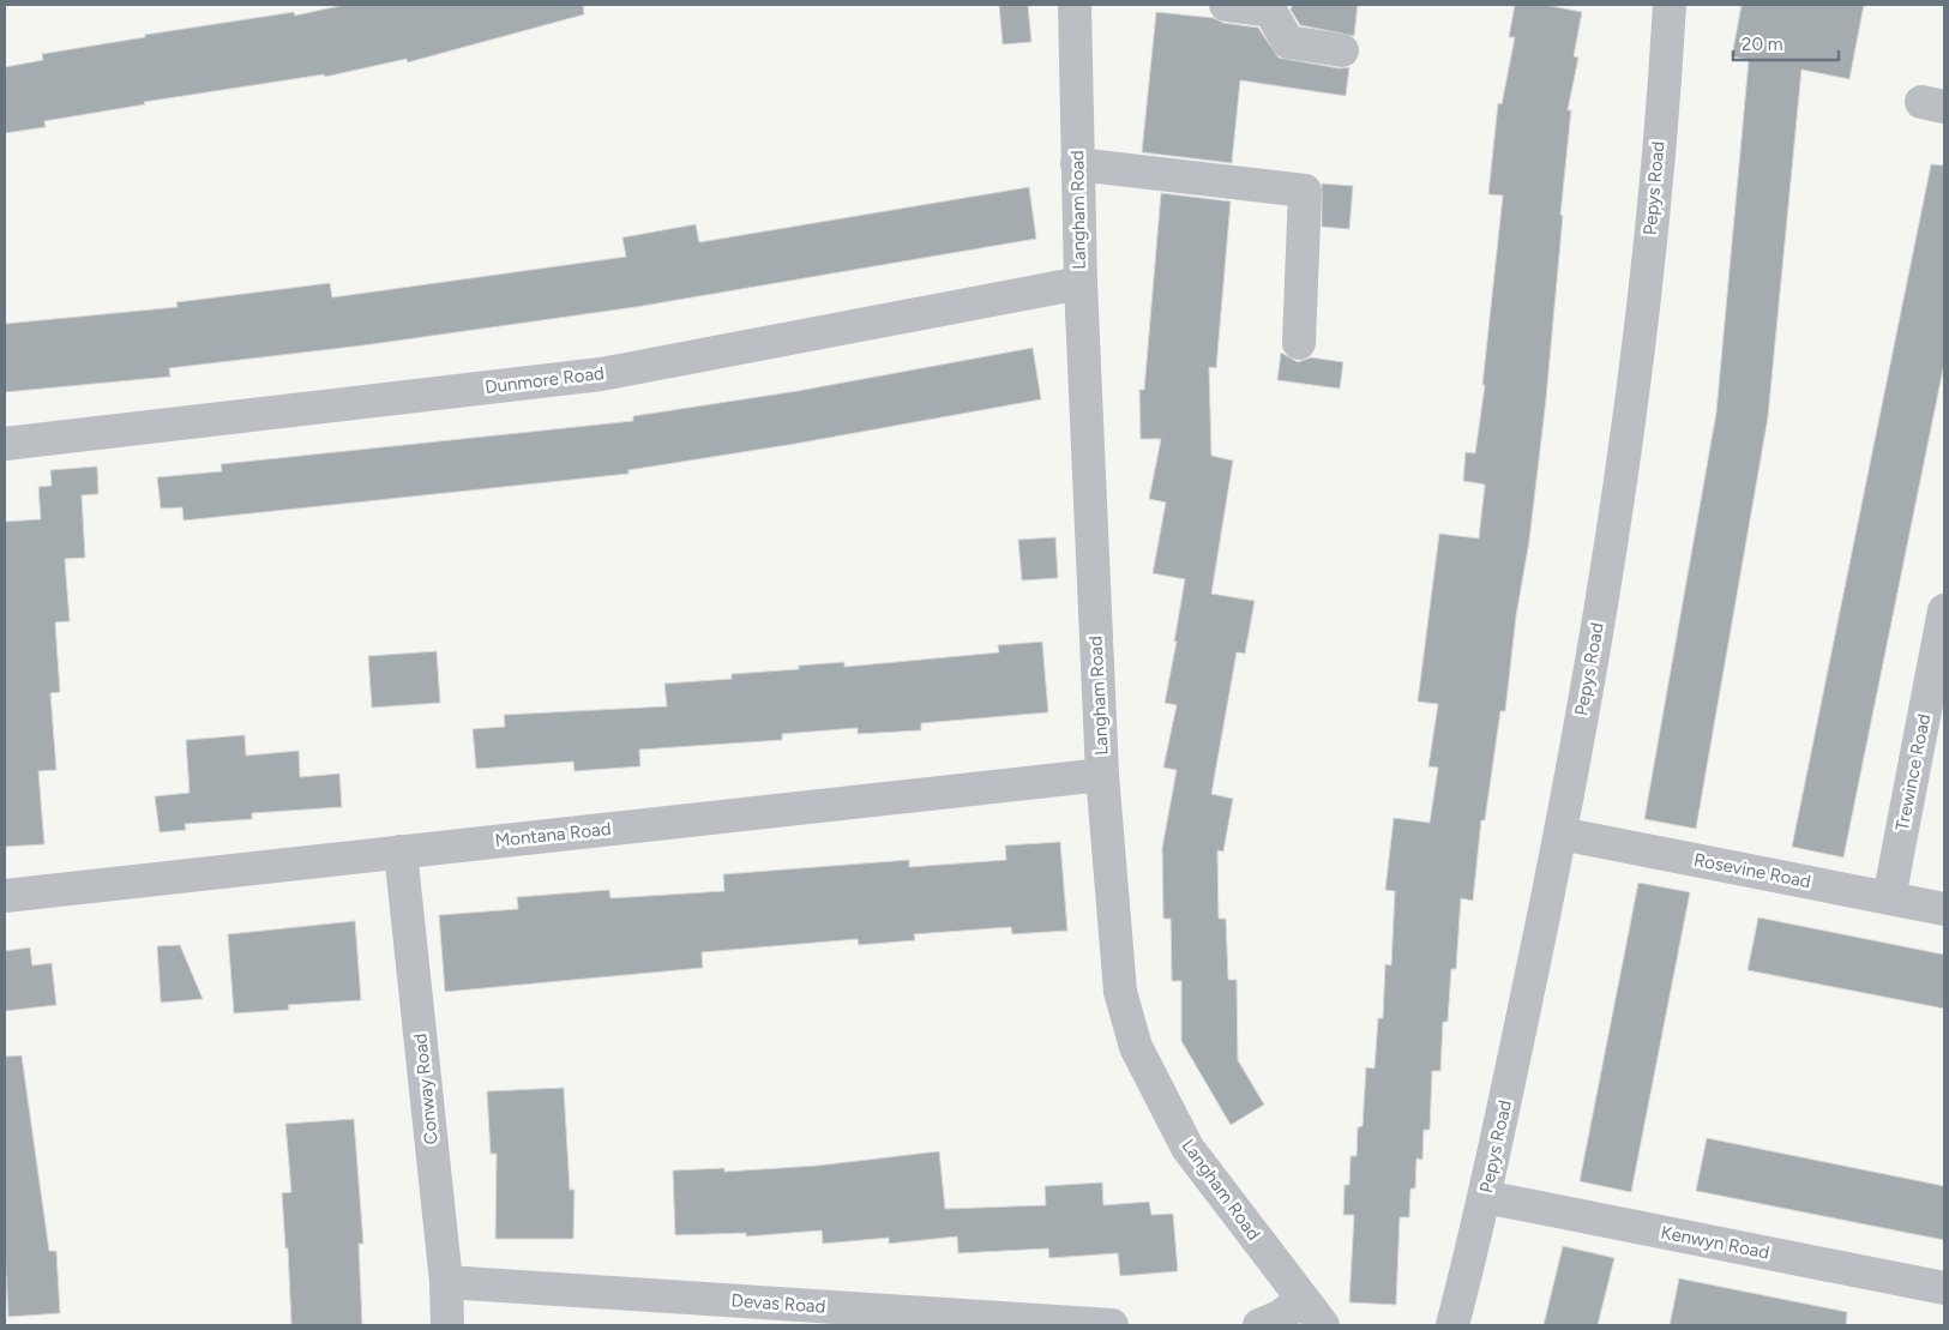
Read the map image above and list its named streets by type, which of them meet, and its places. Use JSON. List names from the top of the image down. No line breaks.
{"streets":{"street":["Pepys Road","Langham Road","Dunmore Road","Trewince Road","Montana Road","Rosevine Road","Conway Road","Kenwyn Road","Devas Road"]},"crossings":[["Pepys Road","Rosevine Road"],["Pepys Road","Kenwyn Road"],["Langham Road","Dunmore Road"],["Langham Road","Montana Road"],["Trewince Road","Rosevine Road"],["Montana Road","Conway Road"],["Conway Road","Devas Road"]],"scale_bar":"20 m"}
